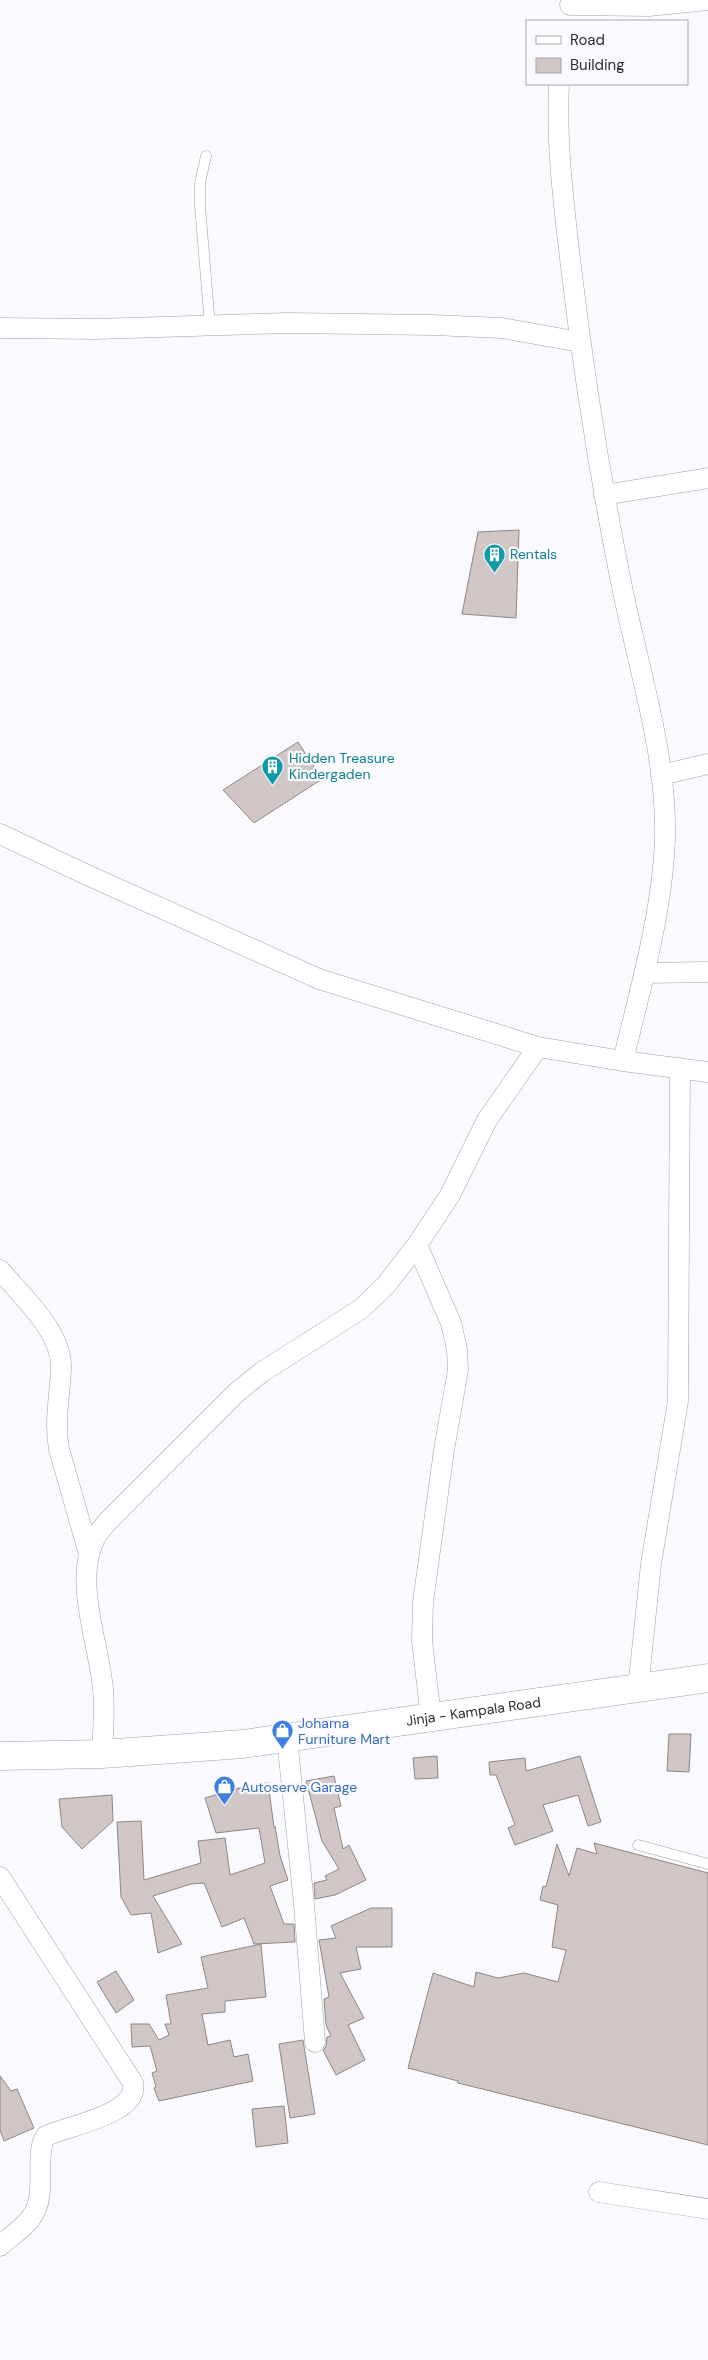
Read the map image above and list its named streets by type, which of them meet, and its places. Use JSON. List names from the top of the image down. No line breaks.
{"streets":{"highway":["Jinja - Kampala Road"]},"places":{"building":["Rentals","Hidden Treasure Kindergaden"],"shop":["Johama Furniture Mart","Autoserve Garage"]},"legend":["Road","Building"]}
